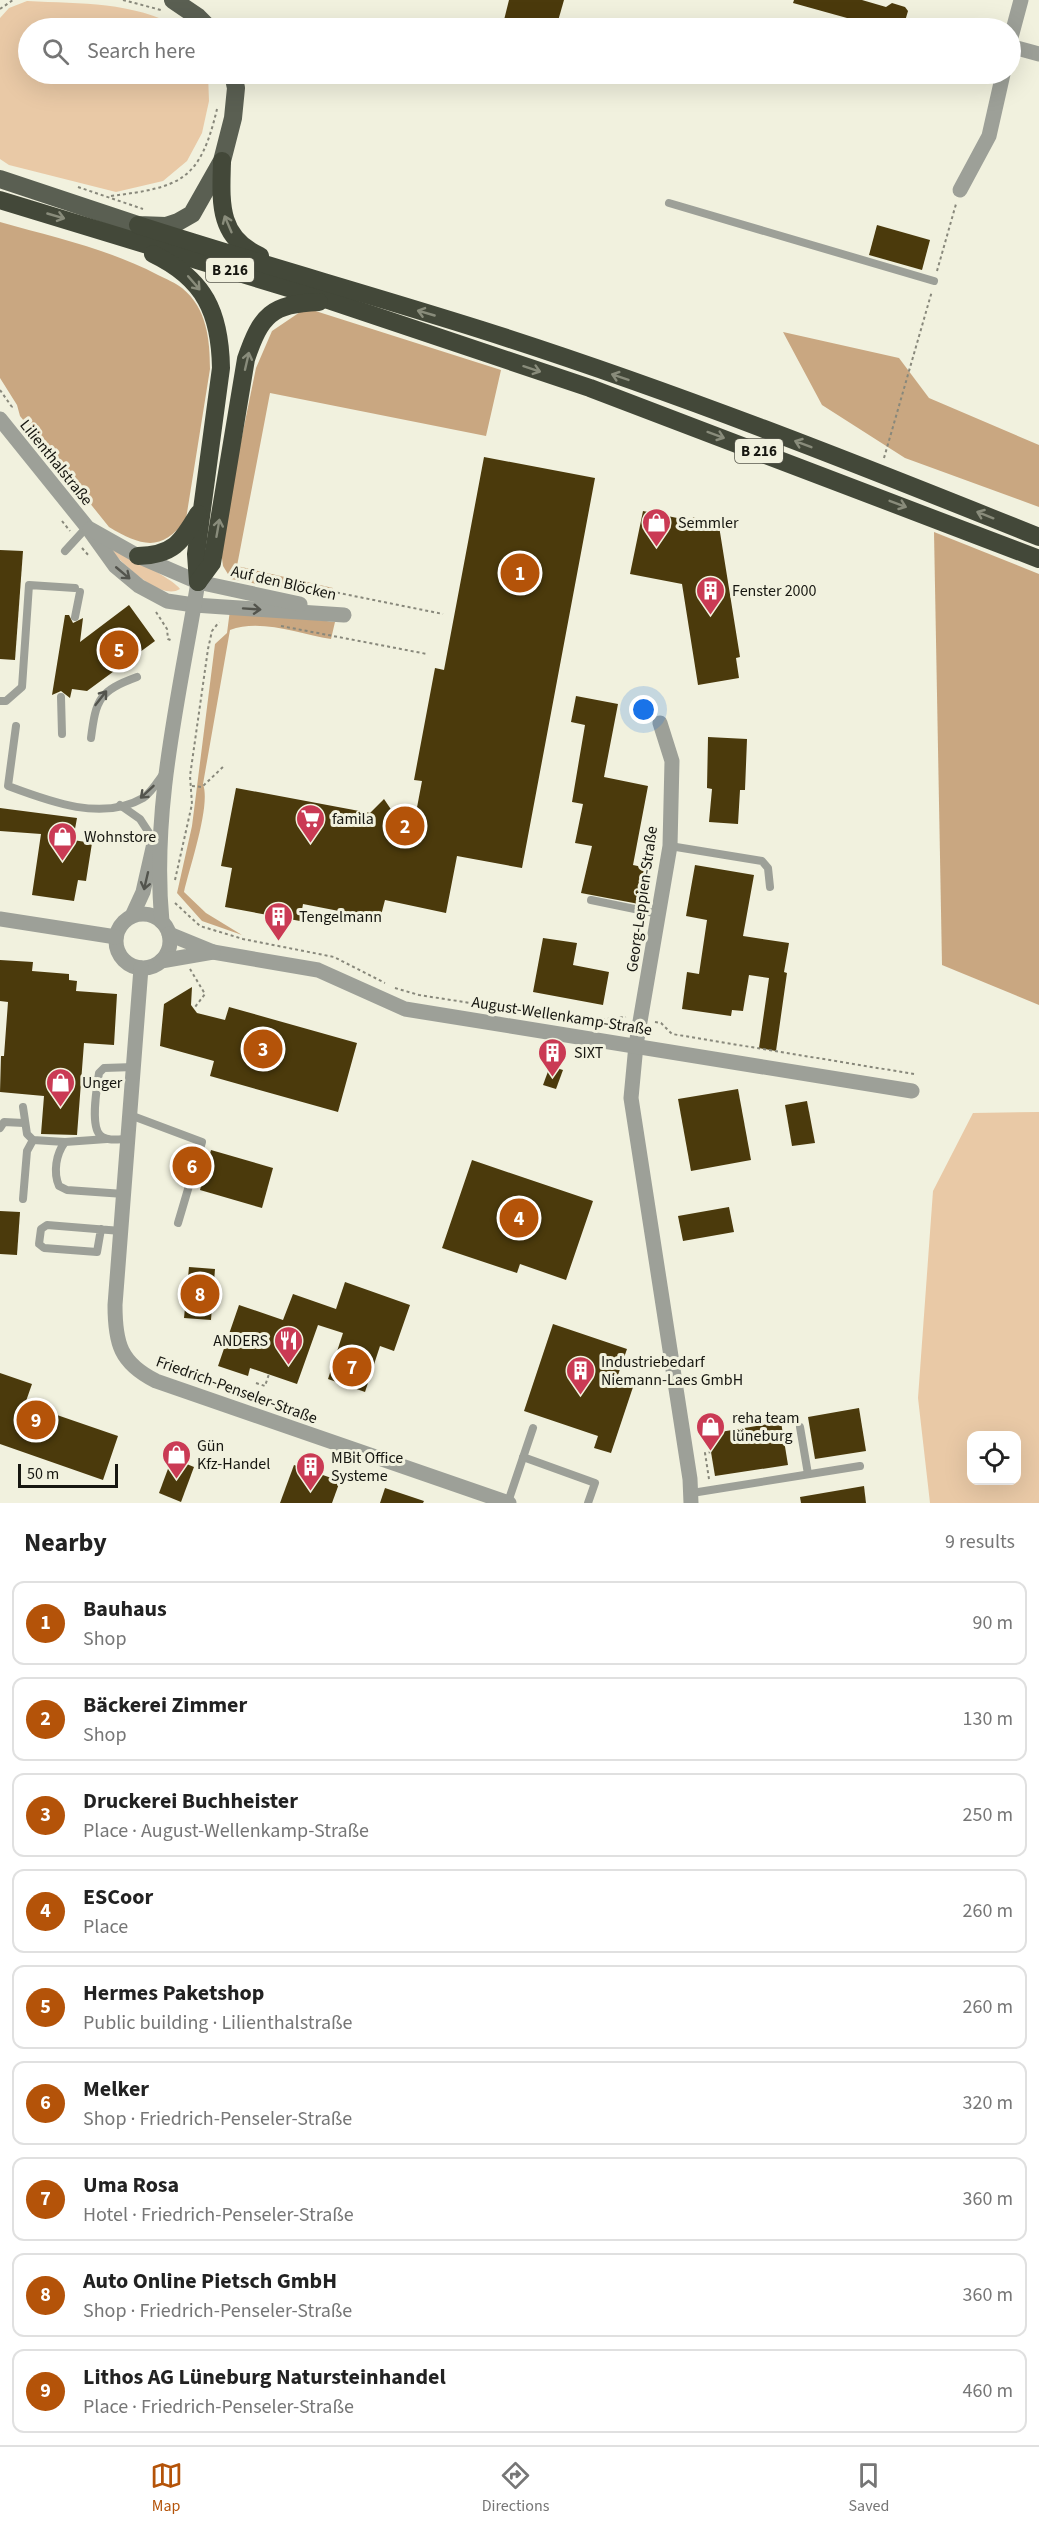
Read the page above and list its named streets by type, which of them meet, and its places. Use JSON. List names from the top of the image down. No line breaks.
{"streets":{"highway":["B 216"],"street":["Lilienthalstraße","Auf den Blöcken","Georg-Leppien-Straße","August-Wellenkamp-Straße","Friedrich-Penseler-Straße"]},"crossings":[["Lilienthalstraße","Auf den Blöcken"],["Georg-Leppien-Straße","August-Wellenkamp-Straße"],["August-Wellenkamp-Straße","Friedrich-Penseler-Straße"]],"places":{"shop":["Semmler","Wohnstore","Unger","reha team lüneburg","Gün Kfz-Handel"],"building":["Fenster 2000","Tengelmann","SIXT","Industriebedarf Niemann-Laes GmbH","MBit Office Systeme"],"supermarket":["famila"],"restaurant":["ANDERS"]},"scale_bar":"50 m","page":{"search":"Search here","pins":["1","5","2","3","6","4","8","7","9"],"scale":"50 m","heading":["Nearby","9 results"],"list":[{"mark":"1","name":"Bauhaus","note":"Shop","value":"90 m"},{"mark":"2","name":"Bäckerei Zimmer","note":"Shop","value":"130 m"},{"mark":"3","name":"Druckerei Buchheister","note":"Place · August-Wellenkamp-Straße","value":"250 m"},{"mark":"4","name":"ESCoor","note":"Place","value":"260 m"},{"mark":"5","name":"Hermes Paketshop","note":"Public building · Lilienthalstraße","value":"260 m"},{"mark":"6","name":"Melker","note":"Shop · Friedrich-Penseler-Straße","value":"320 m"},{"mark":"7","name":"Uma Rosa","note":"Hotel · Friedrich-Penseler-Straße","value":"360 m"},{"mark":"8","name":"Auto Online Pietsch GmbH","note":"Shop · Friedrich-Penseler-Straße","value":"360 m"},{"mark":"9","name":"Lithos AG Lüneburg Natursteinhandel","note":"Place · Friedrich-Penseler-Straße","value":"460 m"}],"nav":["Map","Directions","Saved"]}}
